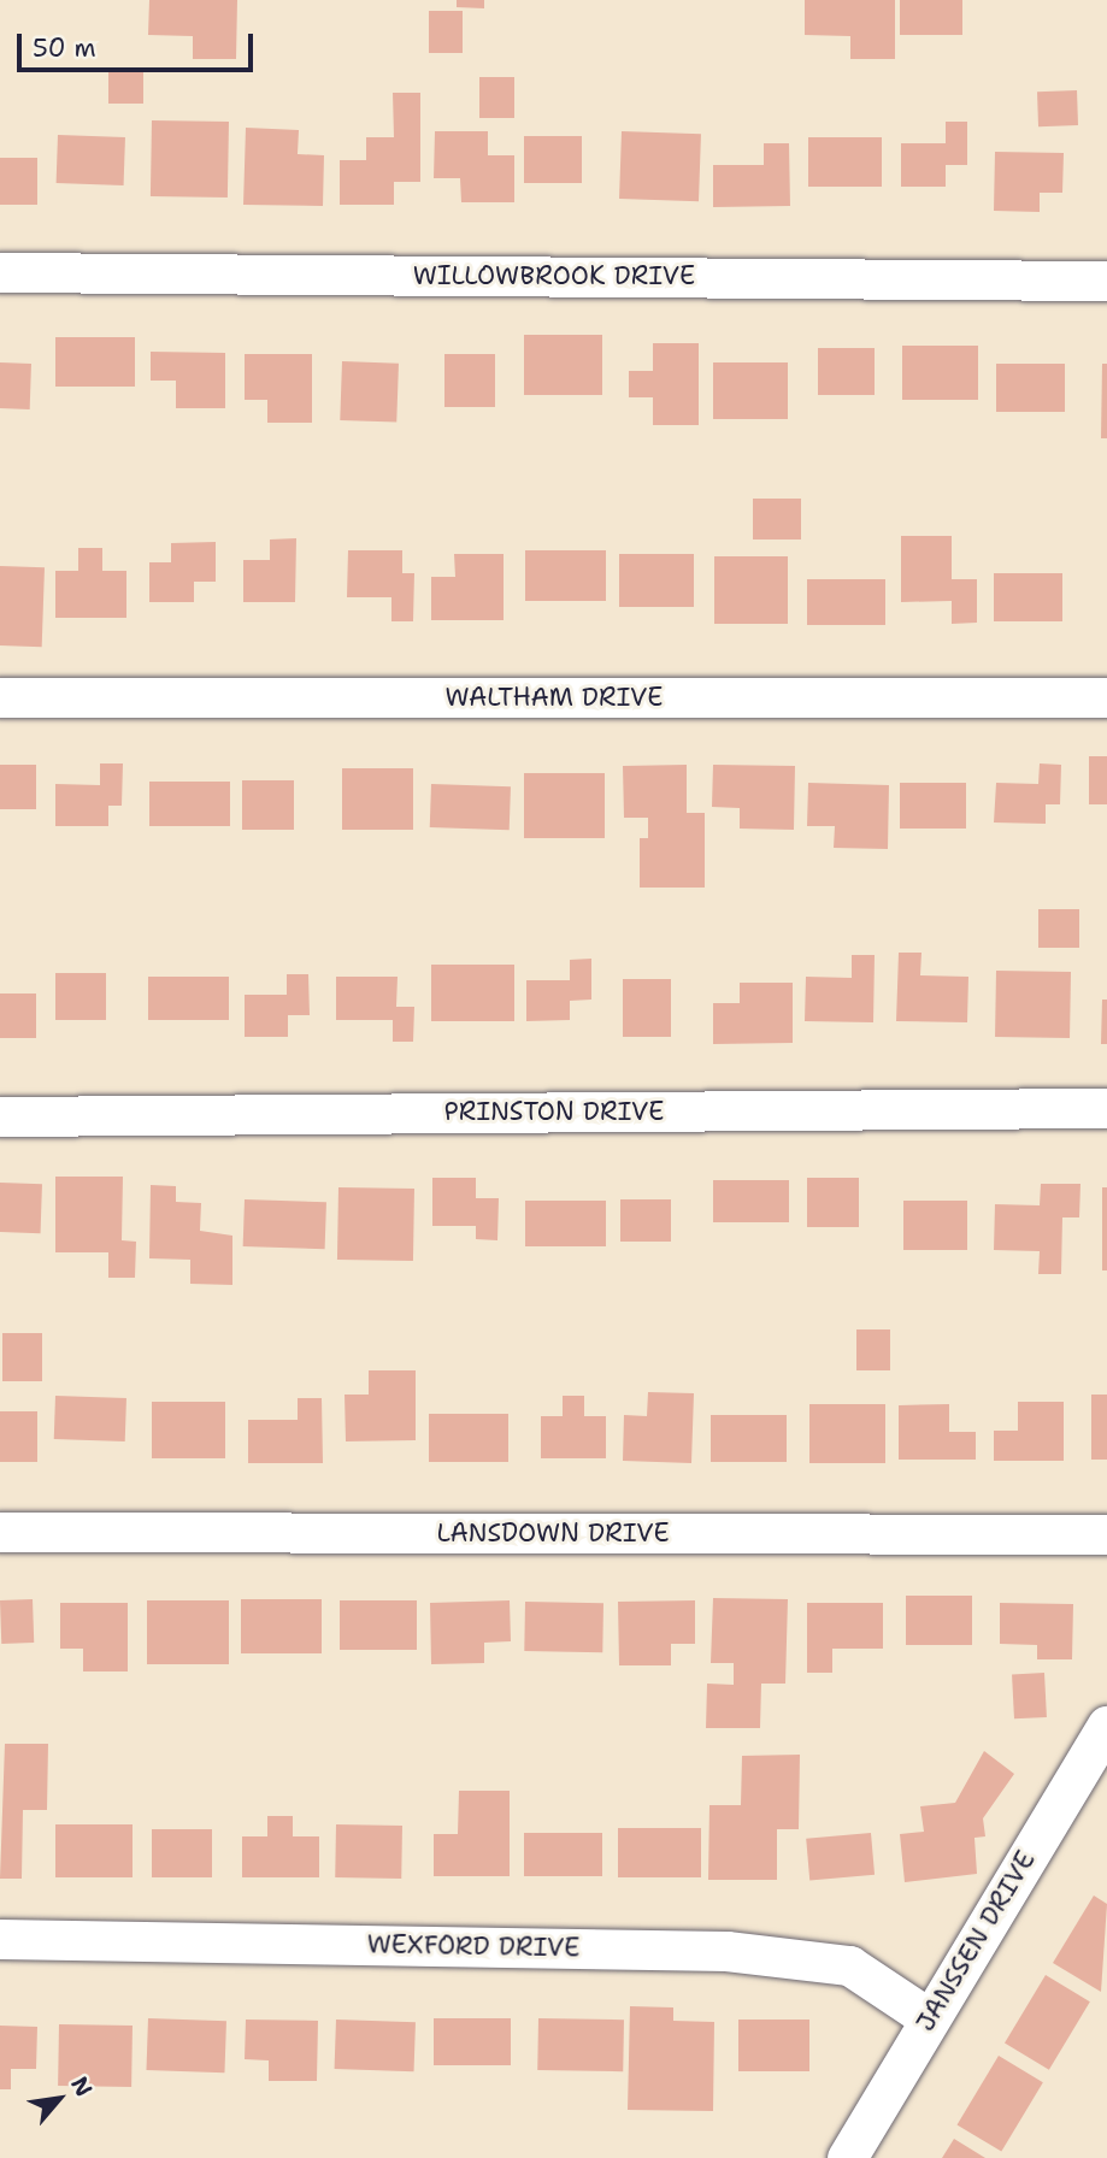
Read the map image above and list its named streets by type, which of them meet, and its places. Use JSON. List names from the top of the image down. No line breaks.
{"streets":{"street":["WILLOWBROOK DRIVE","WALTHAM DRIVE","PRINSTON DRIVE","LANSDOWN DRIVE","JANSSEN DRIVE","WEXFORD DRIVE"]},"crossings":[["JANSSEN DRIVE","WEXFORD DRIVE"]],"scale_bar":"50 m","north":"top right"}
